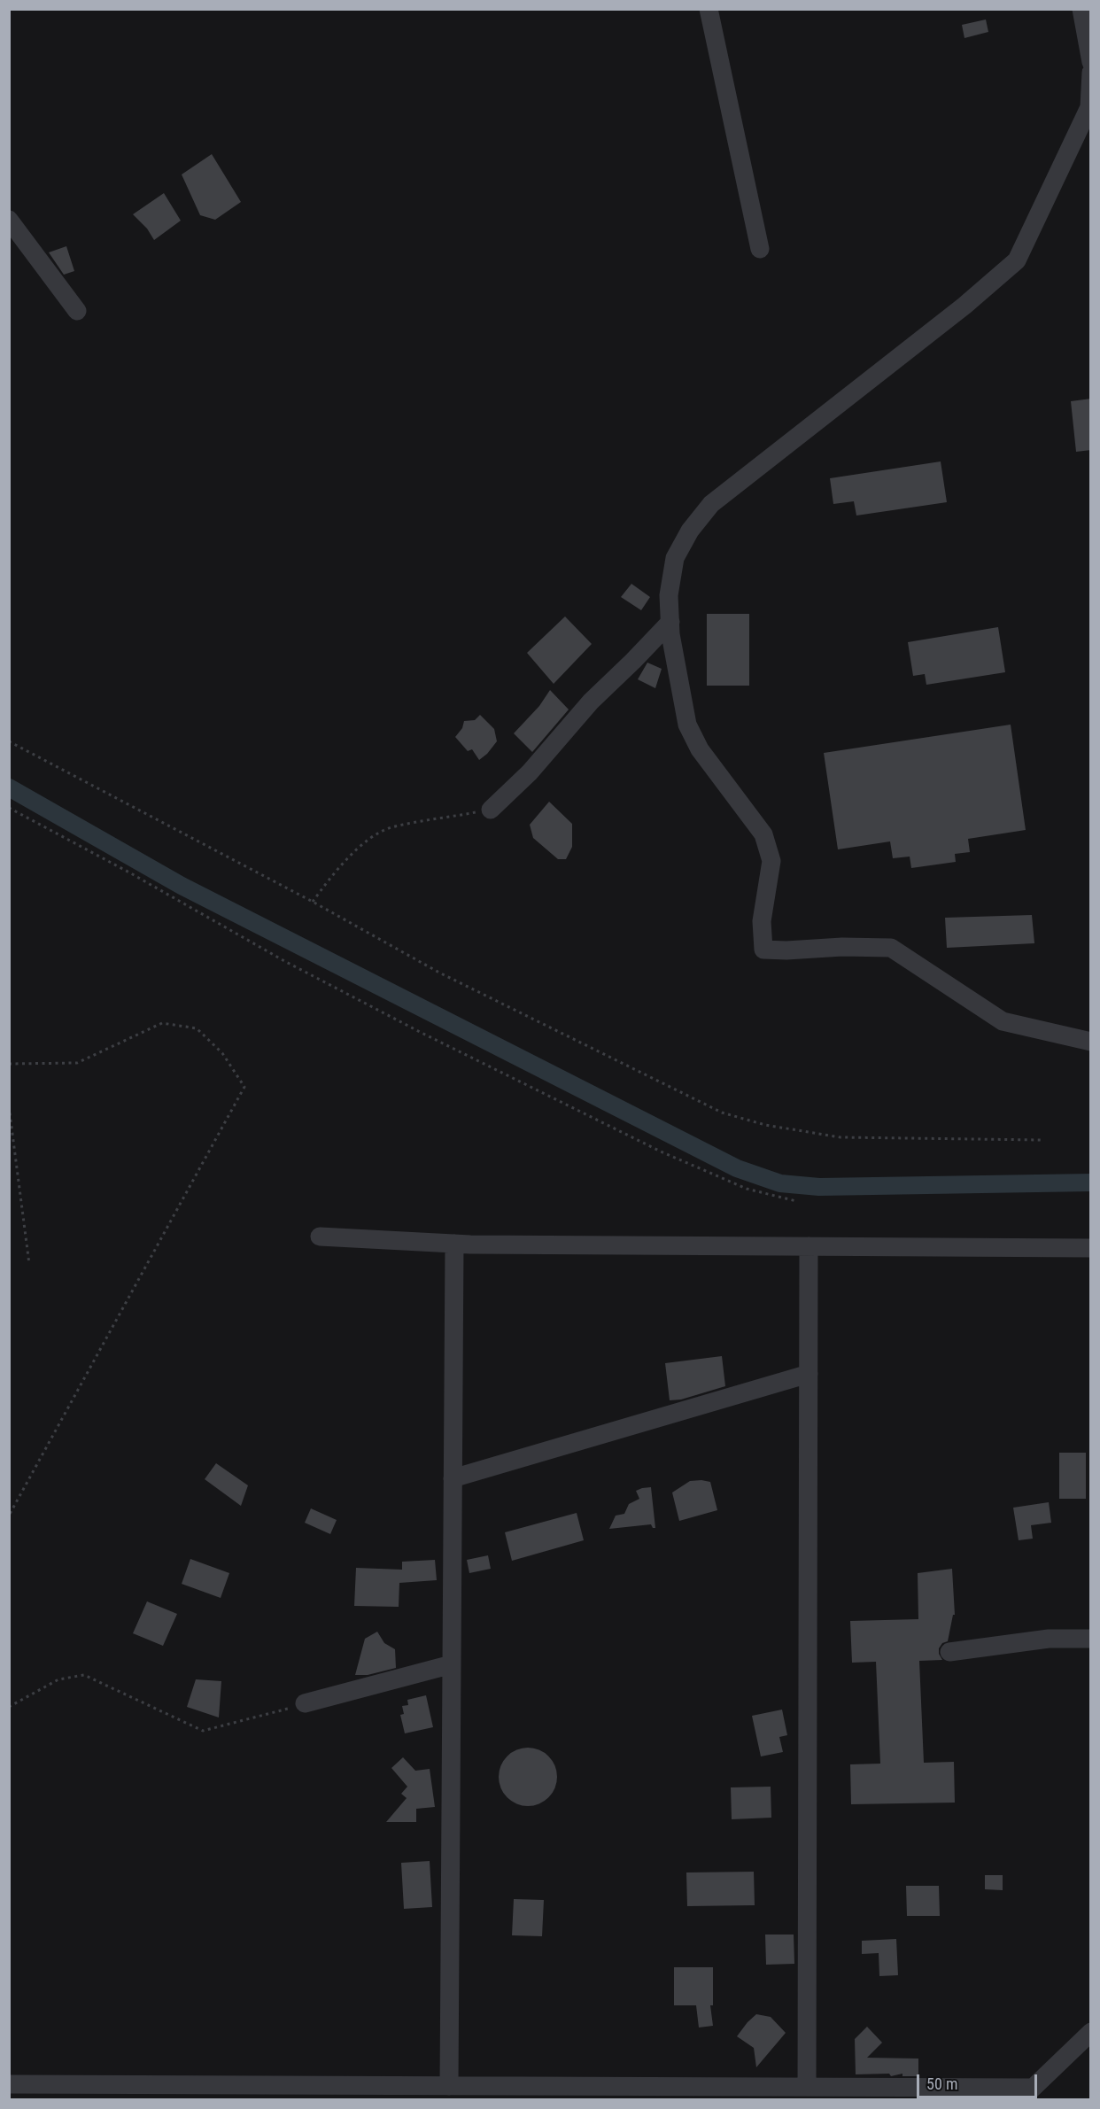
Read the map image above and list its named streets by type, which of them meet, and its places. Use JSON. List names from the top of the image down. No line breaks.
{"scale_bar":"50 m"}
